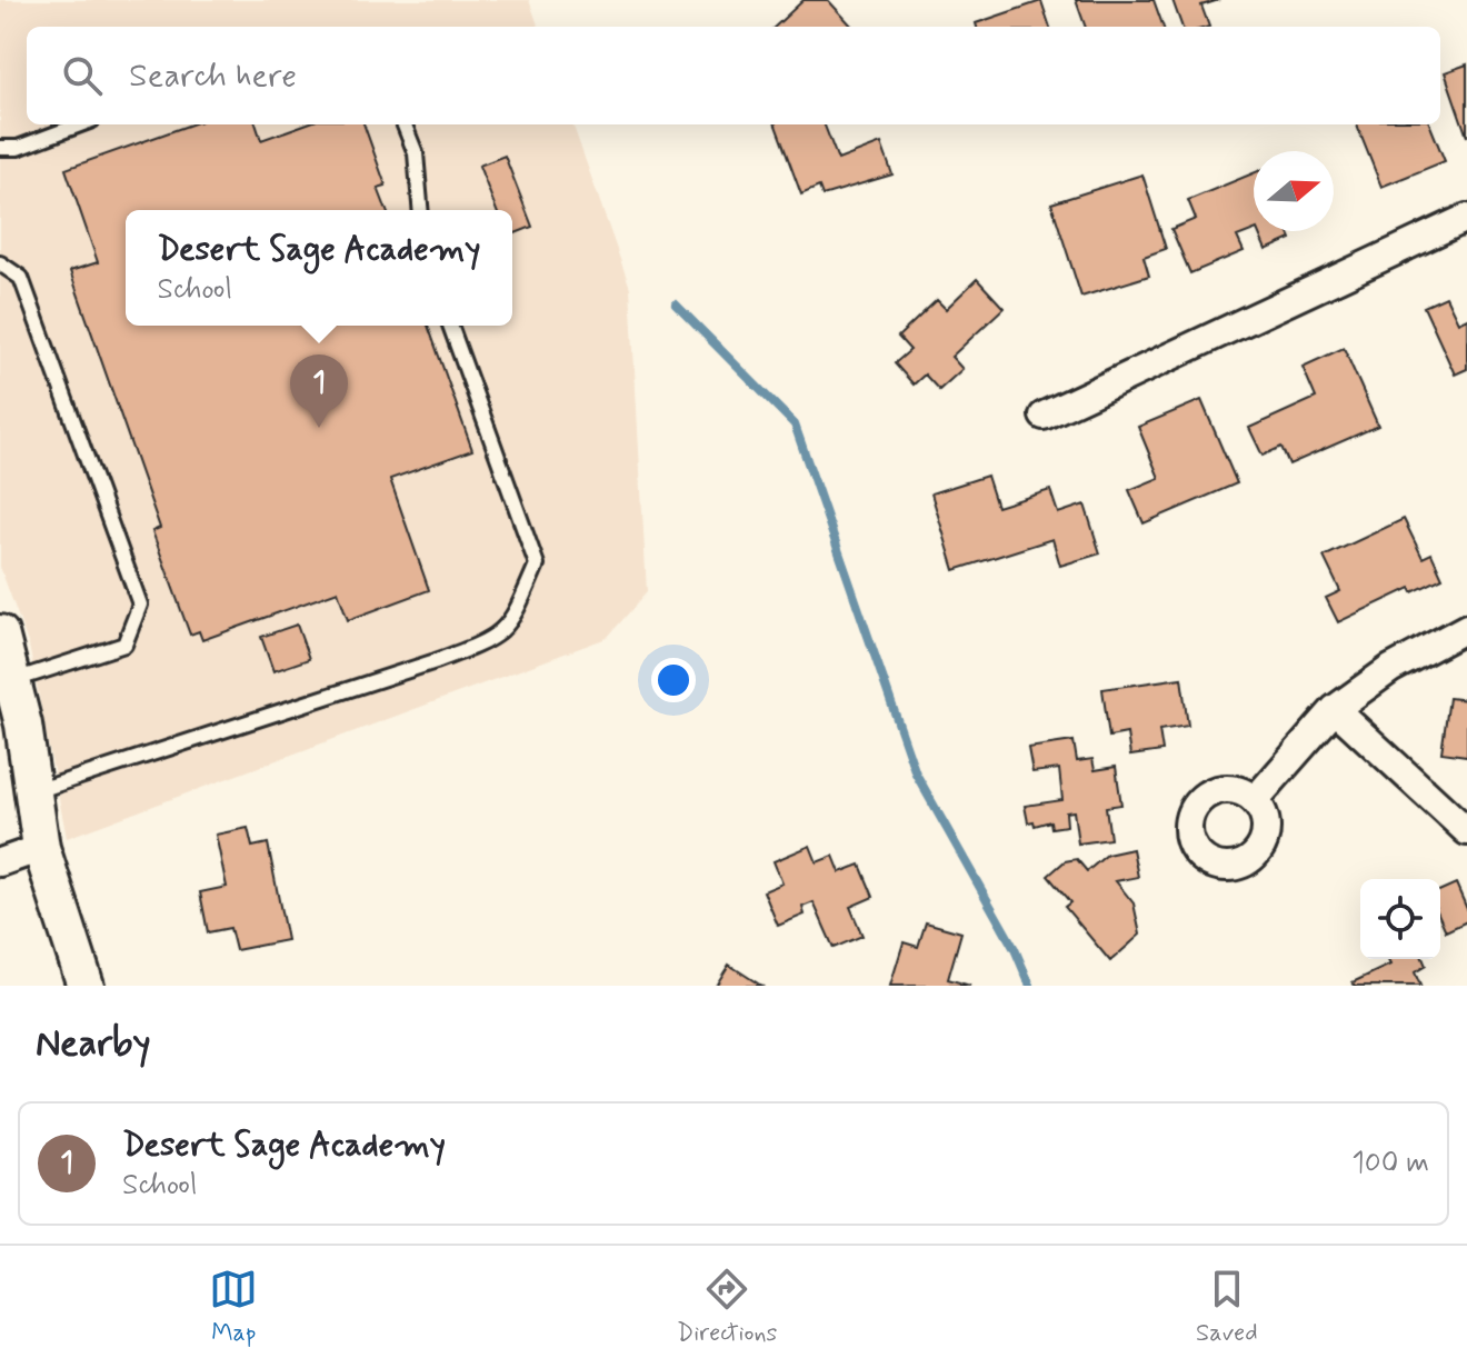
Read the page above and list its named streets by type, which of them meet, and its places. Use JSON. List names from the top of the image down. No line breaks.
{"north":"right","page":{"search":"Search here","popup":["Desert Sage Academy","School"],"pins":"1","heading":"Nearby","list":[{"mark":"1","name":"Desert Sage Academy","note":"School","value":"100 m"}],"nav":["Map","Directions","Saved"]}}
